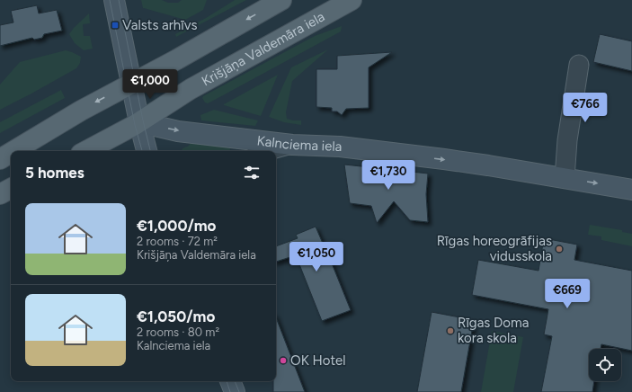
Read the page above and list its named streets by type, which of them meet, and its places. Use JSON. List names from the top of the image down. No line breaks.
{"streets":{"main road":["Krišjāņa Valdemāra iela"],"street":["Kalnciema iela"]},"crossings":[["Krišjāņa Valdemāra iela","Kalnciema iela"]],"one_way":["Kalnciema iela"],"places":{"transit":["Valsts arhīvs"],"other":["Rīgas horeogrāfijas vidusskola","Rīgas Doma kora skola","OK Hotel"]},"page":{"price":["€1,000","€766","€1,730","€1,050","€669"],"heading":"5 homes","list":[{"name":"€1,000/mo","note":"2 rooms · 72 m² · Krišjāņa Valdemāra iela"},{"name":"€1,050/mo","note":"2 rooms · 80 m² · Kalnciema iela"}]}}
